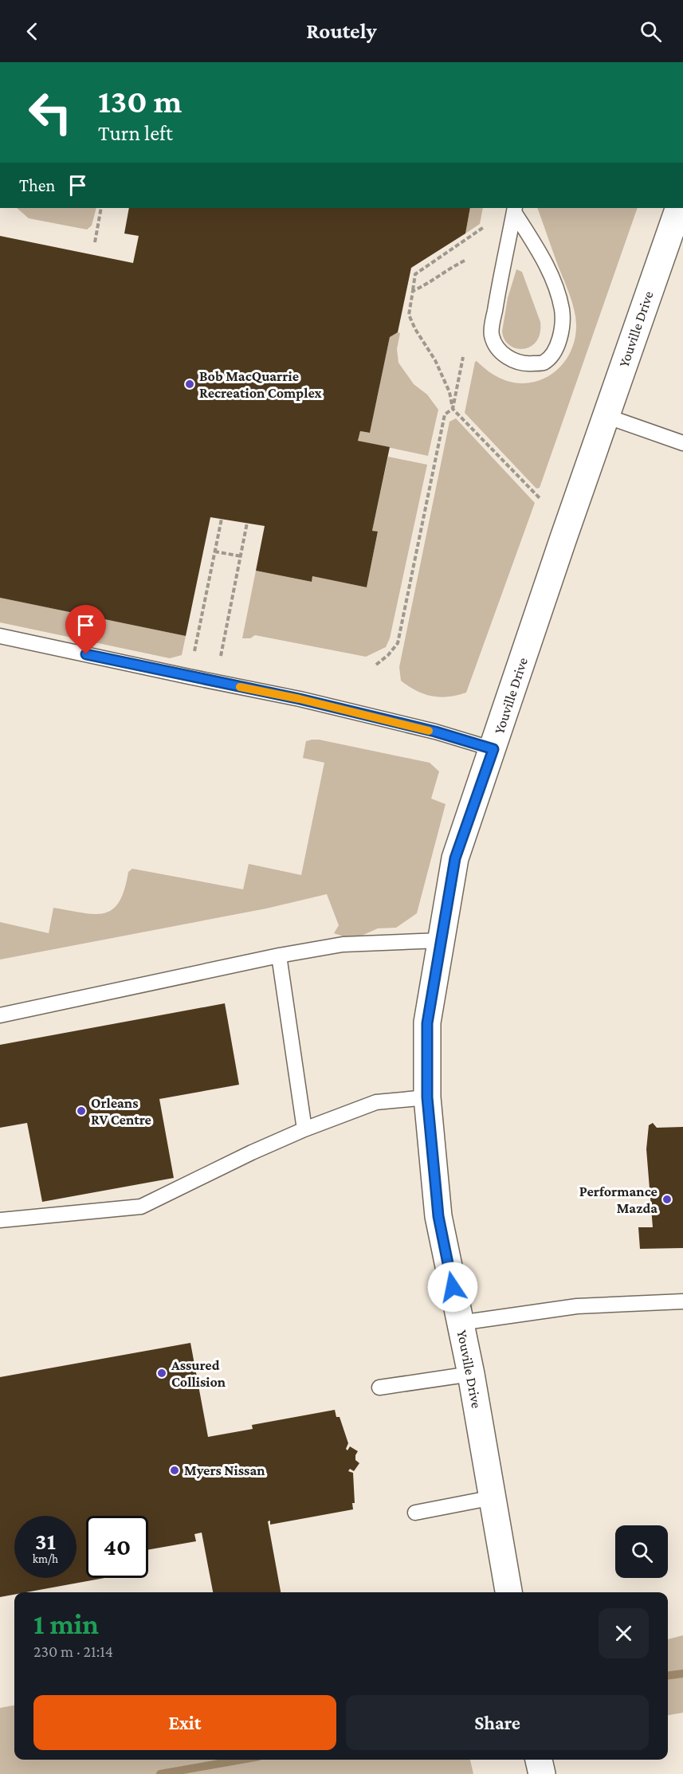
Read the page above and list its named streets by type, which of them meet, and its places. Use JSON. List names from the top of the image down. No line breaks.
{"streets":{"street":["Youville Drive"]},"places":["Bob MacQuarrie Recreation Complex","Orleans RV Centre","Performance Mazda","Assured Collision","Myers Nissan"],"page":{"header":"Routely","turn":["130 m","Turn left"],"then":"Then","speed":"31 km/h","limit":"40","heading":["1 min","230 m · 21:14"],"buttons":["Exit","Share"]}}
